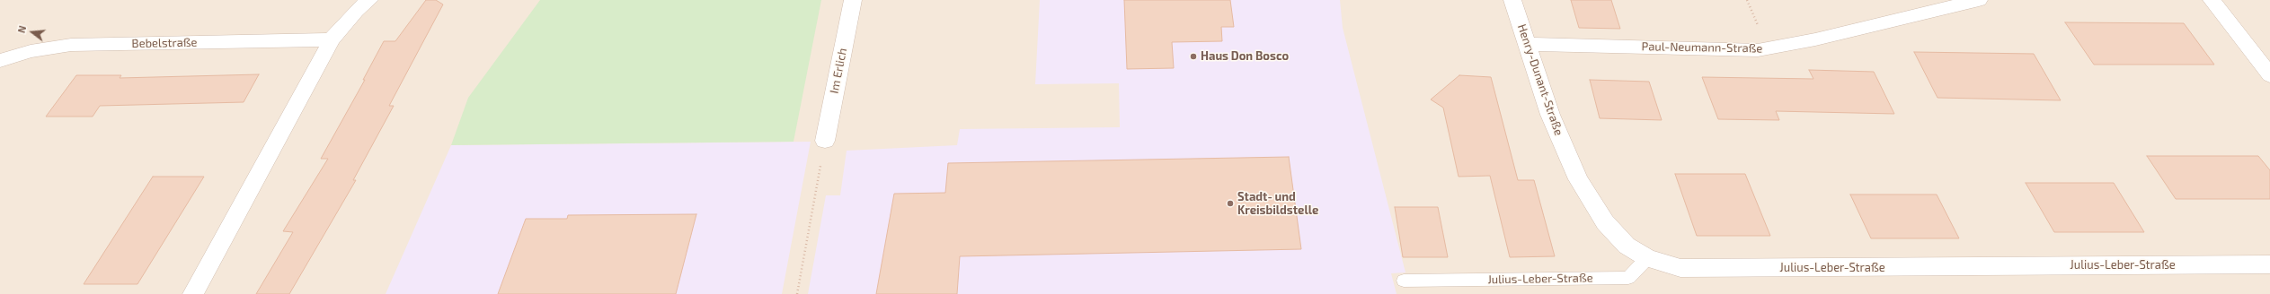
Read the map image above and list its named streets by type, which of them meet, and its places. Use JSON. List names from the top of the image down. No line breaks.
{"streets":{"street":["Bebelstraße","Paul-Neumann-Straße","Im Erlich","Henry-Dunant-Straße","Julius-Leber-Straße"]},"crossings":[["Paul-Neumann-Straße","Henry-Dunant-Straße"],["Henry-Dunant-Straße","Julius-Leber-Straße"]],"places":["Haus Don Bosco","Stadt- und Kreisbildstelle"],"north":"left"}
